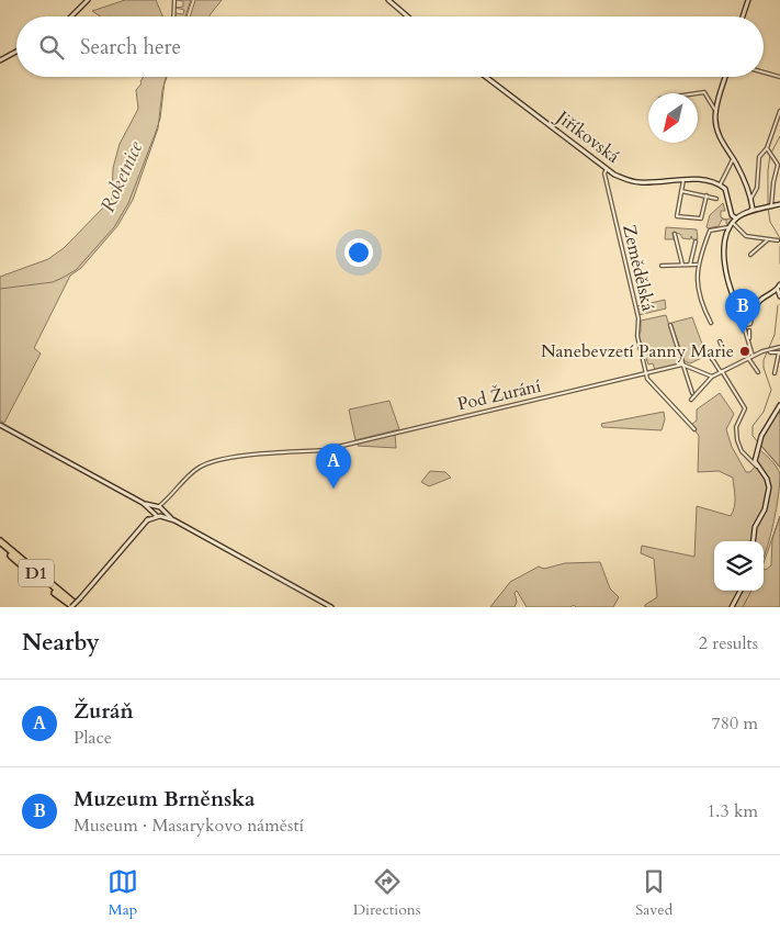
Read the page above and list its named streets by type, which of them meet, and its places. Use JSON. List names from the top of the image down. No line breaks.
{"streets":{"highway":["D1"],"street":["Jiříkovská","Zemědělská","Pod Žurání"]},"crossings":[["Jiříkovská","Zemědělská"],["Zemědělská","Pod Žurání"]],"water":["Roketnice"],"places":["Nanebevzetí Panny Marie"],"north":"bottom left","page":{"search":"Search here","pins":["B","A"],"heading":["Nearby","2 results"],"list":[{"mark":"A","name":"Žuráň","note":"Place","value":"780 m"},{"mark":"B","name":"Muzeum Brněnska","note":"Museum · Masarykovo náměstí","value":"1.3 km"}],"nav":["Map","Directions","Saved"]}}
